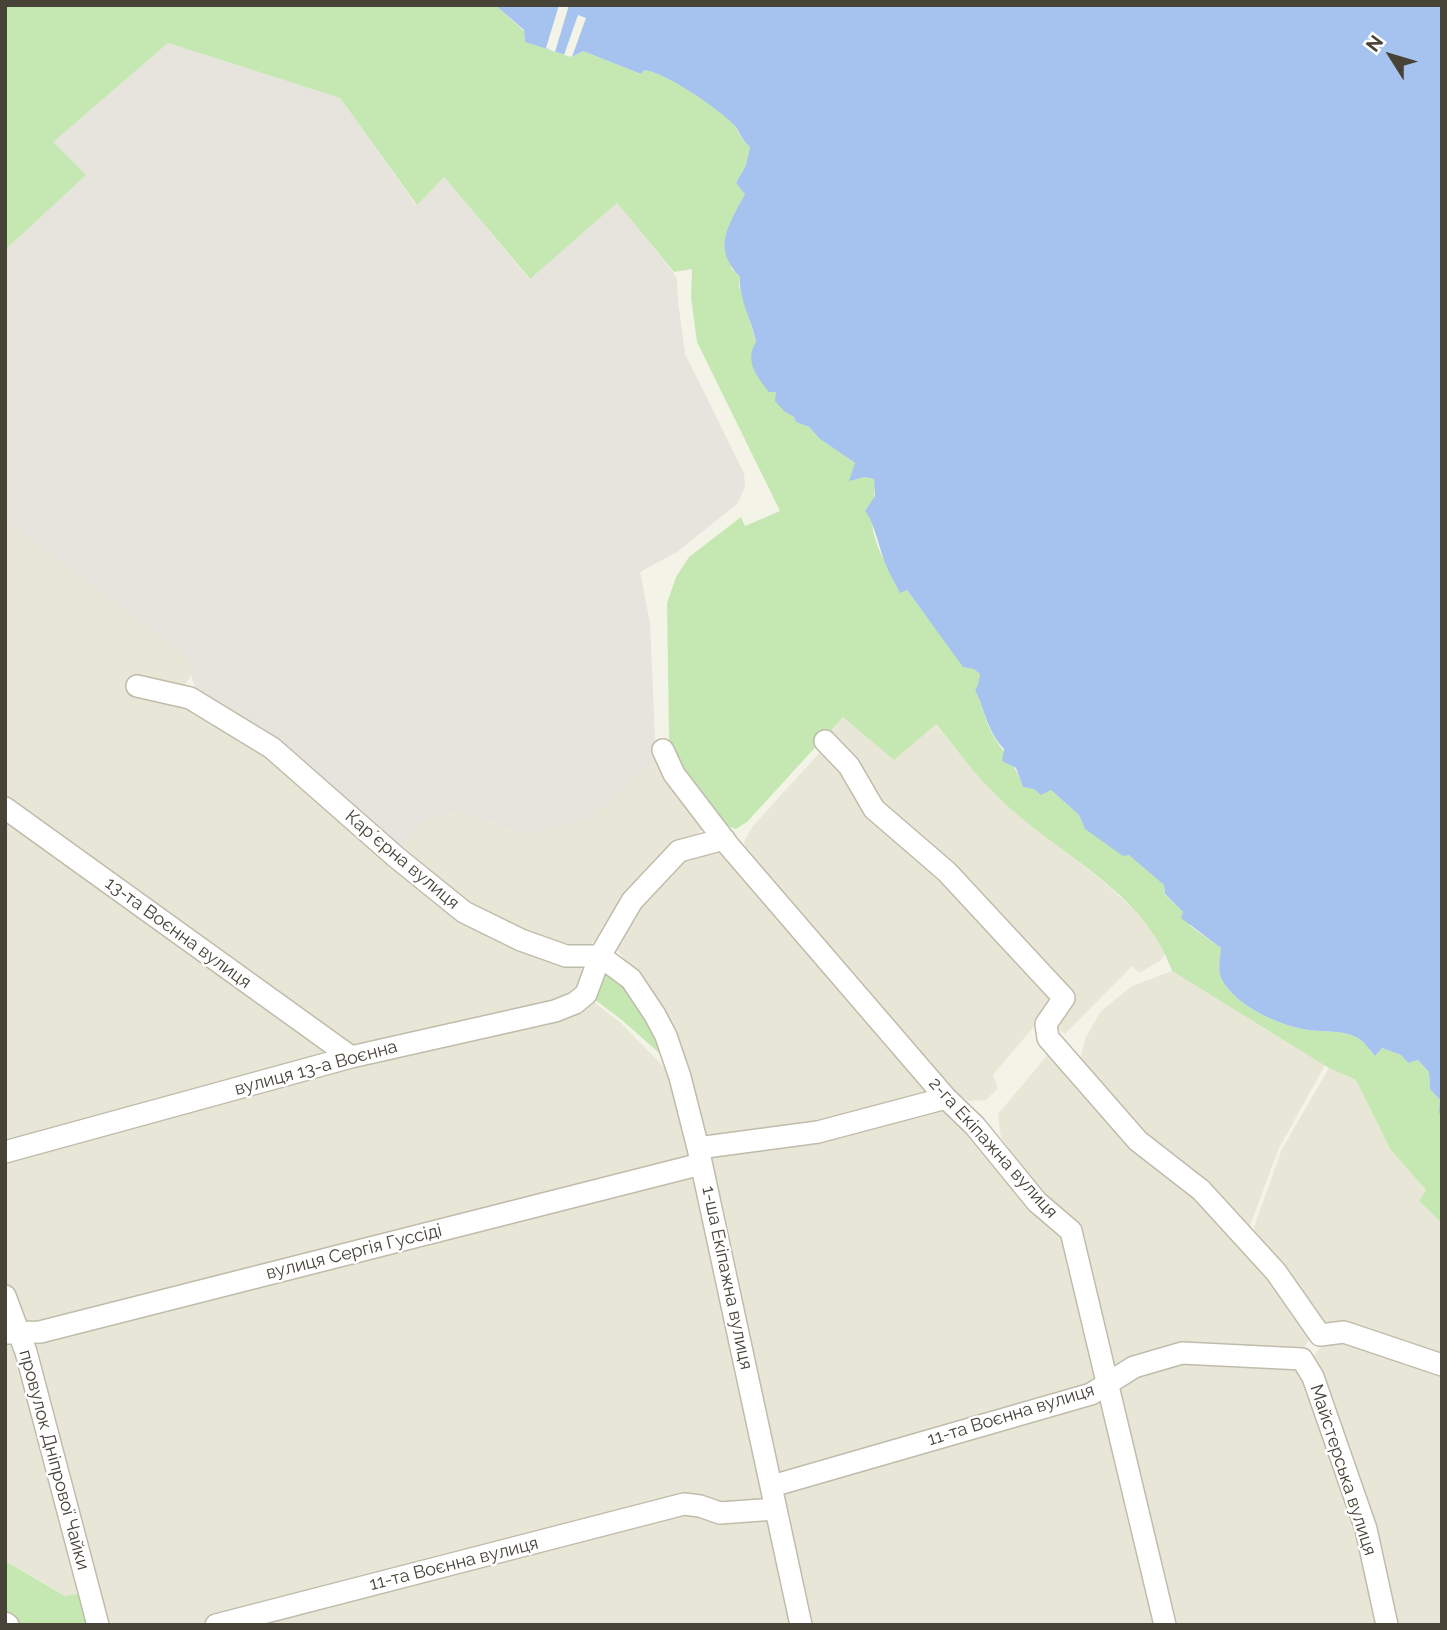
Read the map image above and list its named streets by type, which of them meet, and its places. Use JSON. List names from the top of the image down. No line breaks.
{"streets":{"street":["Карʼєрна вулиця","13-та Воєнна вулиця","вулиця 13-а Воєнна","2-га Екіпажна вулиця","вулиця Сергія Гуссіді","1-ша Екіпажна вулиця","11-та Воєнна вулиця","провулок Дніпрової Чайки","Майстерська вулиця"]},"crossings":[["Карʼєрна вулиця","вулиця 13-а Воєнна"],["Карʼєрна вулиця","1-ша Екіпажна вулиця"],["13-та Воєнна вулиця","вулиця 13-а Воєнна"],["вулиця 13-а Воєнна","1-ша Екіпажна вулиця"],["2-га Екіпажна вулиця","вулиця Сергія Гуссіді"],["2-га Екіпажна вулиця","11-та Воєнна вулиця"],["вулиця Сергія Гуссіді","1-ша Екіпажна вулиця"],["вулиця Сергія Гуссіді","провулок Дніпрової Чайки"],["1-ша Екіпажна вулиця","11-та Воєнна вулиця"],["11-та Воєнна вулиця","Майстерська вулиця"]],"north":"top left"}
